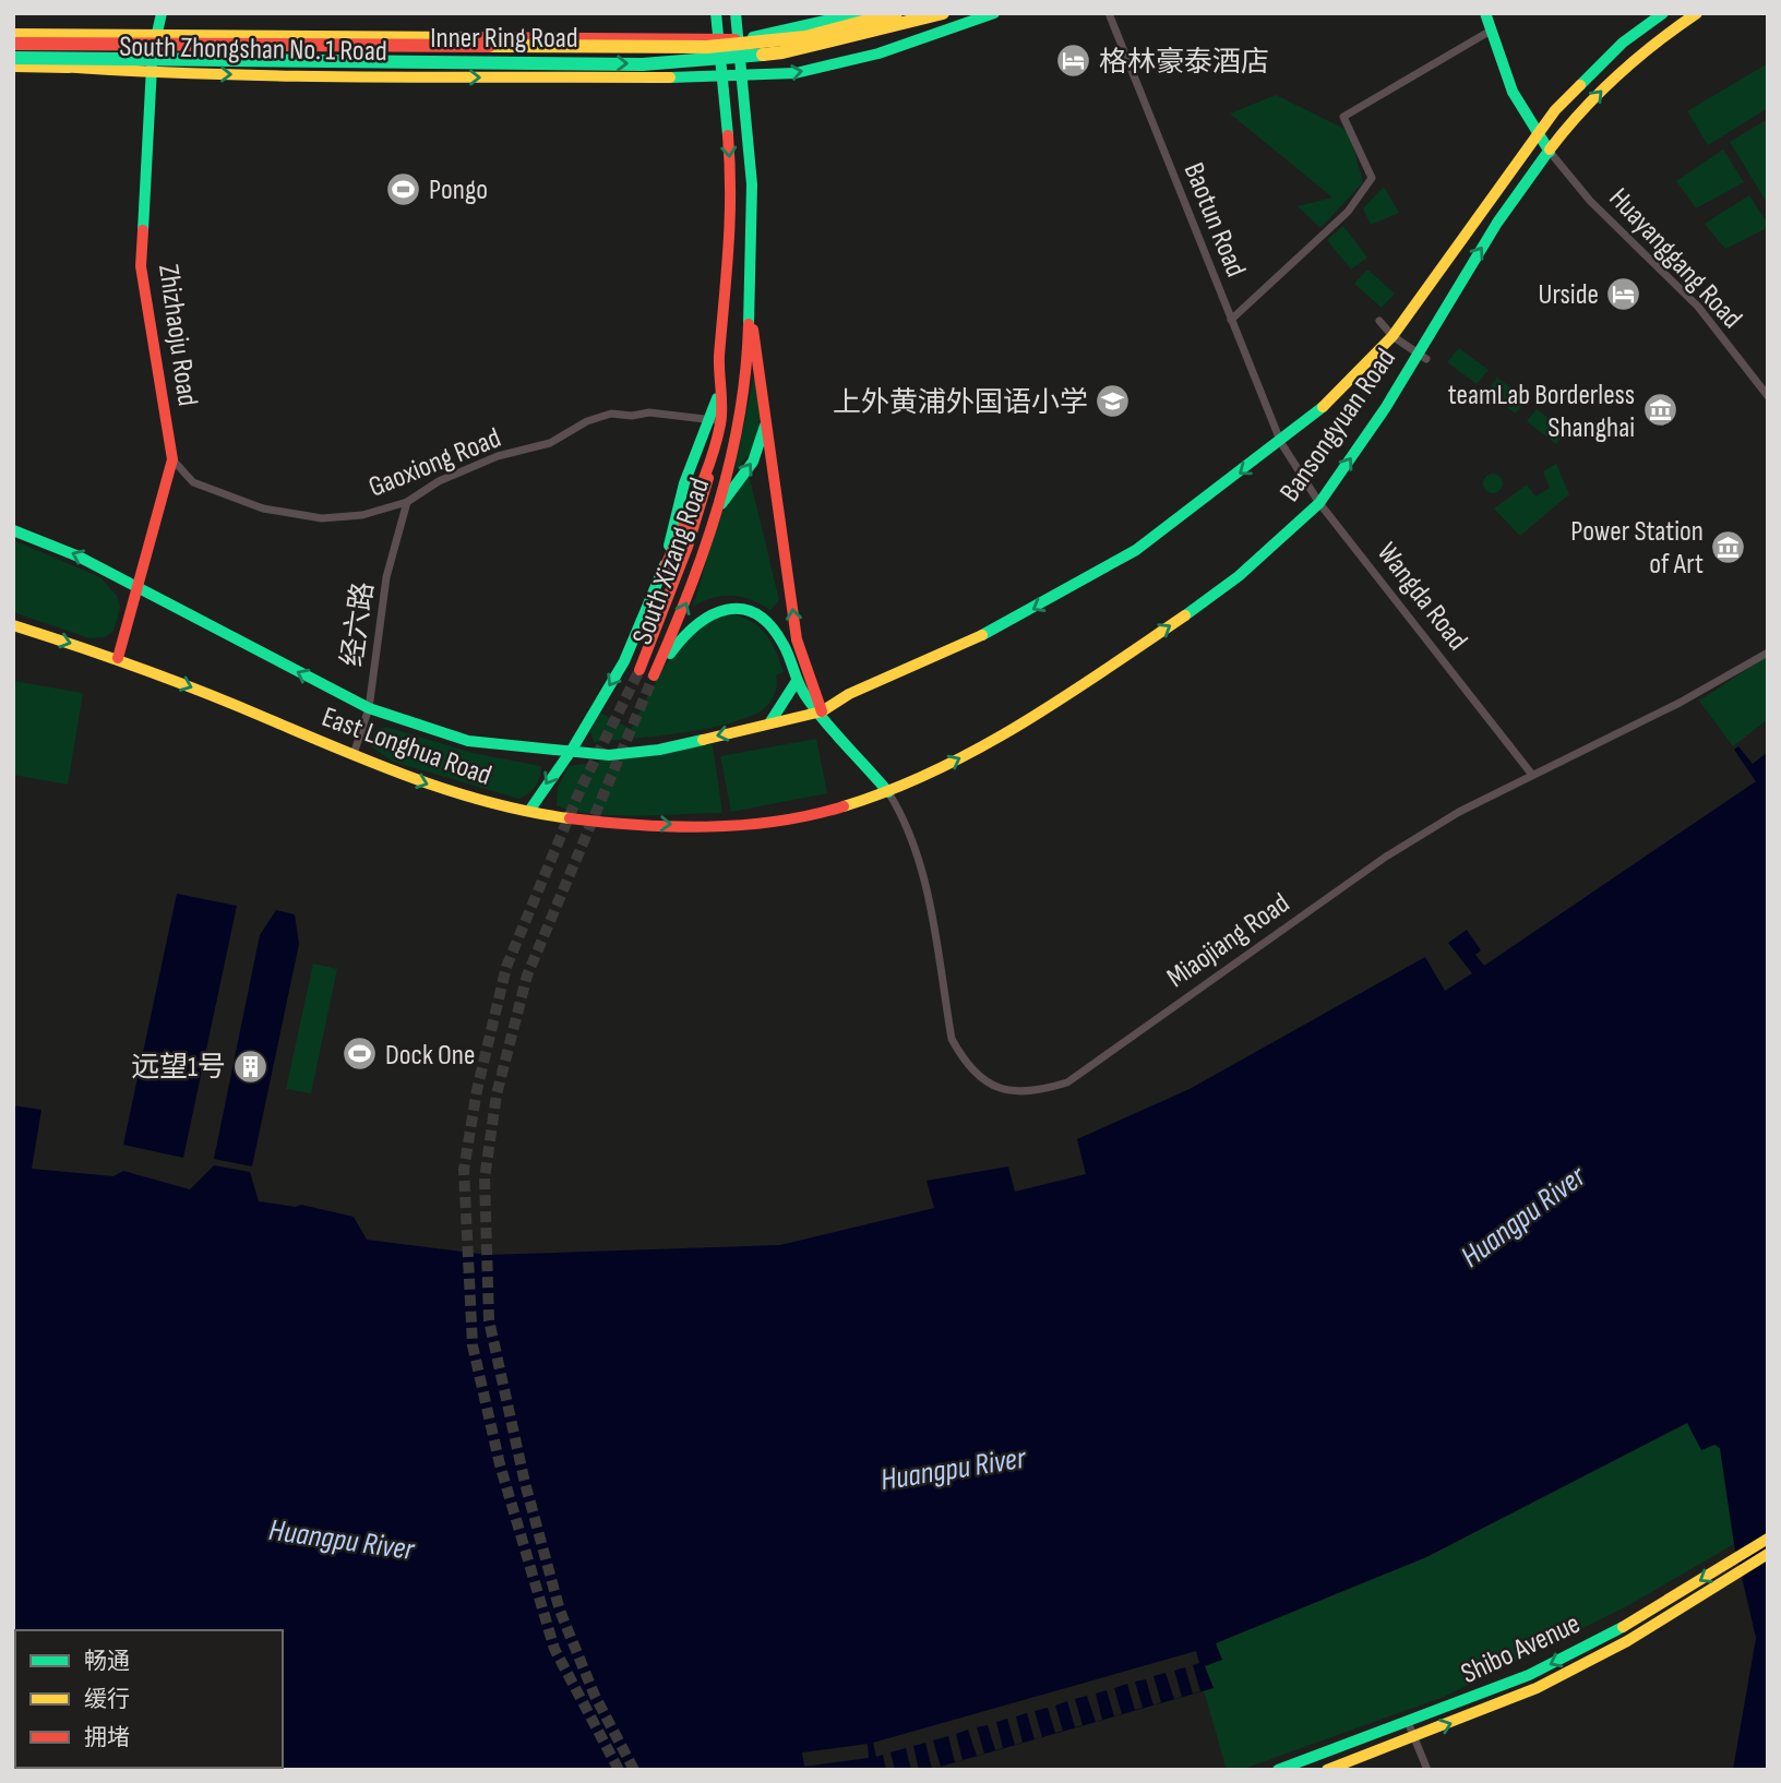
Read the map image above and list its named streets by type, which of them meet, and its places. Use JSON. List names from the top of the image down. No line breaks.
{"streets":{"main road":["Inner Ring Road","South Zhongshan No. 1 Road","Zhizhaoju Road","Bansongyuan Road","South Xizang Road","East Longhua Road","Shibo Avenue"],"street":["Baotun Road","Huayanggang Road","Gaoxiong Road","Wangda Road","经六路","Miaojiang Road"]},"crossings":[["Inner Ring Road","South Zhongshan No. 1 Road"],["South Zhongshan No. 1 Road","Zhizhaoju Road"],["South Zhongshan No. 1 Road","South Xizang Road"],["Baotun Road","Bansongyuan Road"],["Baotun Road","Wangda Road"],["Huayanggang Road","Bansongyuan Road"],["Zhizhaoju Road","Gaoxiong Road"],["Zhizhaoju Road","East Longhua Road"],["Bansongyuan Road","South Xizang Road"],["Bansongyuan Road","Wangda Road"],["Bansongyuan Road","East Longhua Road"],["Bansongyuan Road","Miaojiang Road"],["Gaoxiong Road","South Xizang Road"],["Gaoxiong Road","经六路"],["South Xizang Road","East Longhua Road"],["South Xizang Road","Miaojiang Road"],["Wangda Road","Miaojiang Road"],["经六路","East Longhua Road"],["East Longhua Road","Miaojiang Road"]],"water":["Huangpu River"],"places":{"hotel":["格林豪泰酒店","Urside"],"sports":["Pongo","Dock One"],"school or university":["上外黄浦外国语小学"],"museum":["teamLab Borderless Shanghai","Power Station of Art"],"building":["远望1号"]},"legend":["畅通","缓行","拥堵"]}
